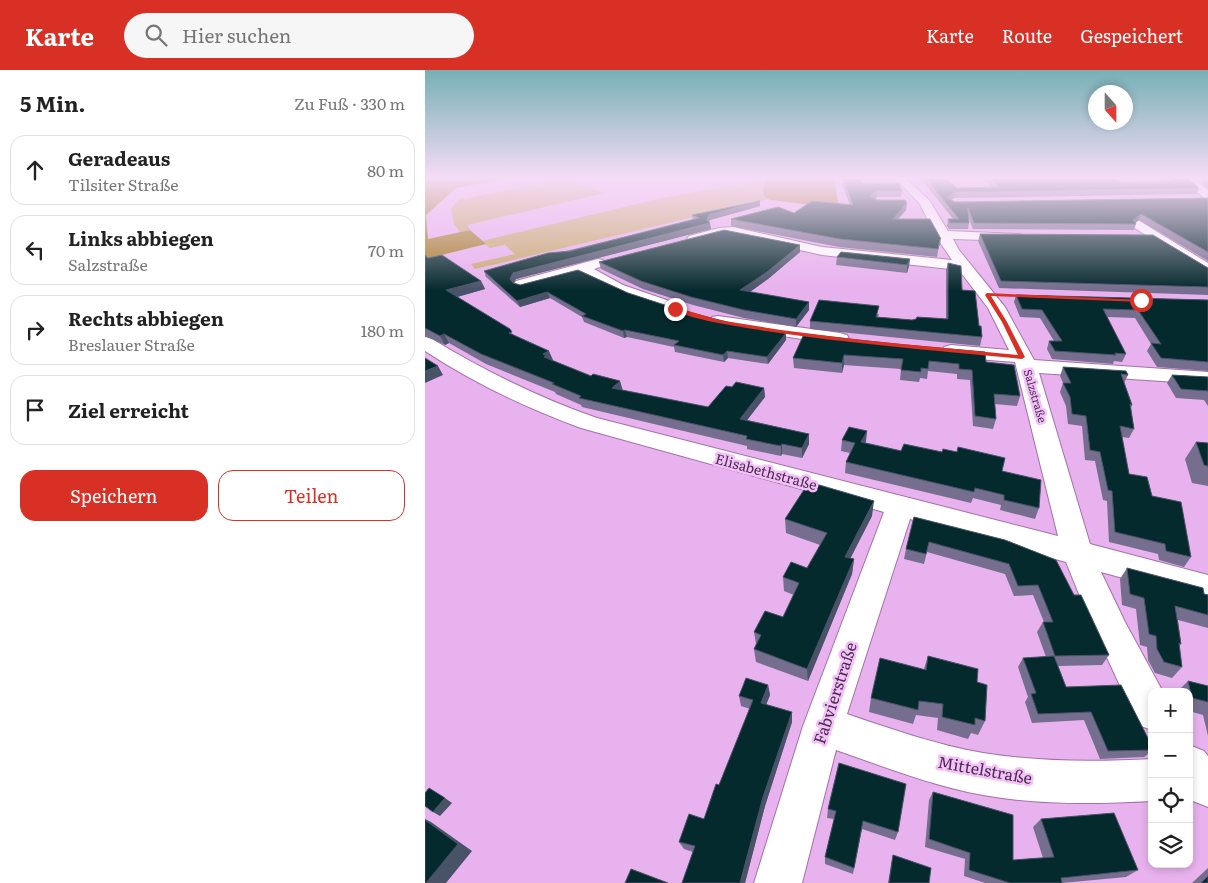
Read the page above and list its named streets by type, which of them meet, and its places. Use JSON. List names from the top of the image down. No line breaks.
{"streets":{"street":["Salzstraße","Elisabethstraße","Fabvierstraße","Mittelstraße"]},"crossings":[["Salzstraße","Elisabethstraße"],["Elisabethstraße","Fabvierstraße"],["Fabvierstraße","Mittelstraße"]],"north":"bottom","page":{"header":"Karte","search":"Hier suchen","nav":["Karte","Route","Gespeichert"],"heading":["5 Min.","Zu Fuß · 330 m"],"list":[["Geradeaus","Tilsiter Straße","80 m"],["Links abbiegen","Salzstraße","70 m"],["Rechts abbiegen","Breslauer Straße","180 m"],"Ziel erreicht"],"buttons":["Speichern","Teilen"],"map_buttons":["+","−"]}}
